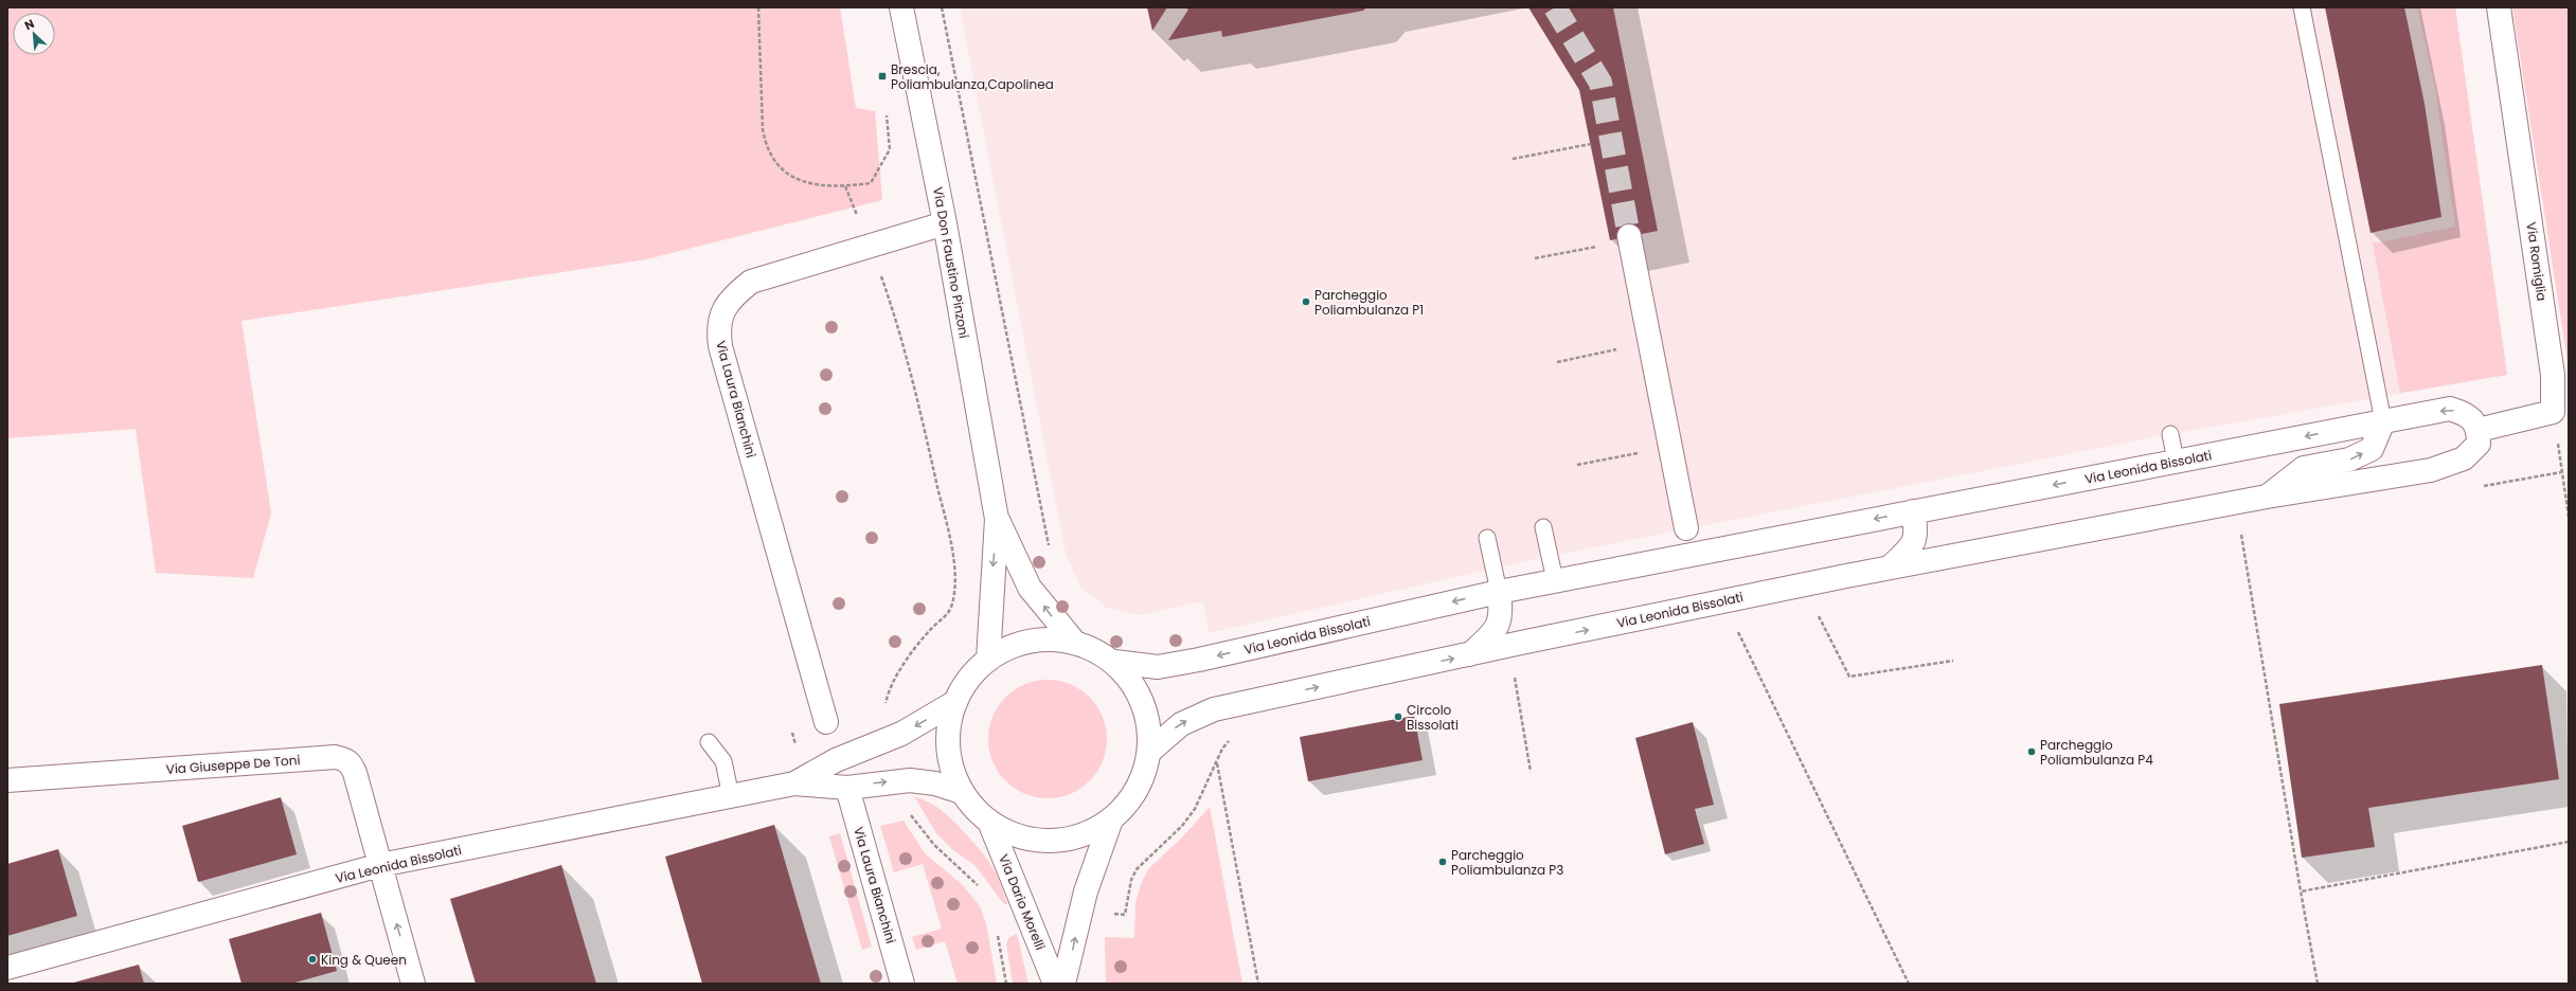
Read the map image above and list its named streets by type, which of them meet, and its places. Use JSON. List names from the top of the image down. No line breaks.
{"streets":{"street":["Via Romiglia","Via Don Faustino Pinzoni","Via Laura Bianchini","Via Leonida Bissolati","Via Giuseppe De Toni","Via Dario Morelli"]},"crossings":[["Via Don Faustino Pinzoni","Via Laura Bianchini"],["Via Don Faustino Pinzoni","Via Leonida Bissolati"],["Via Laura Bianchini","Via Leonida Bissolati"],["Via Leonida Bissolati","Via Giuseppe De Toni"],["Via Leonida Bissolati","Via Dario Morelli"]],"places":{"transit":["Brescia, Poliambulanza,Capolinea"],"other":["Parcheggio Poliambulanza P1","Circolo Bissolati","Parcheggio Poliambulanza P4","Parcheggio Poliambulanza P3","King & Queen"]},"north":"top left"}
